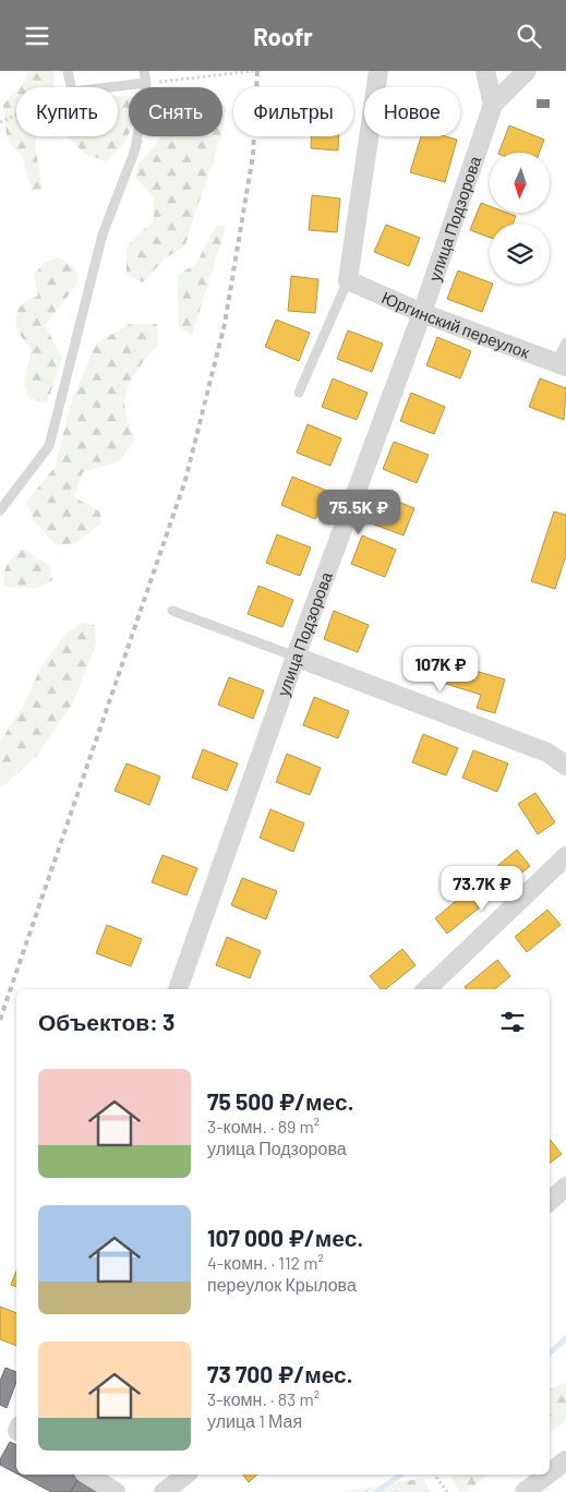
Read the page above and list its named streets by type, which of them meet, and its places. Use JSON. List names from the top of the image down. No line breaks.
{"streets":{"street":["улица Подзорова","Юргинский переулок"]},"crossings":[["улица Подзорова","Юргинский переулок"]],"north":"bottom","page":{"header":"Roofr","chip":["Купить","Снять","Фильтры","Новое"],"price":["75.5K ₽","107K ₽","73.7K ₽"],"heading":"Объектов: 3","list":[{"name":"75 500 ₽/мес.","note":"3-комн. · 89 m² · улица Подзорова"},{"name":"107 000 ₽/мес.","note":"4-комн. · 112 m² · переулок Крылова"},{"name":"73 700 ₽/мес.","note":"3-комн. · 83 m² · улица 1 Мая"}]}}
